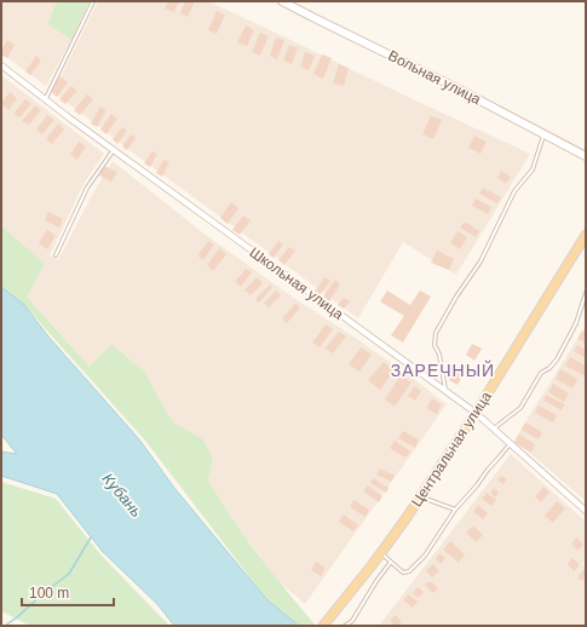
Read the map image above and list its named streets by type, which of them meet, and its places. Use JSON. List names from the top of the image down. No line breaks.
{"streets":{"main road":["Центральная улица"],"street":["Вольная улица","Школьная улица"]},"crossings":[["Школьная улица","Центральная улица"]],"districts":["ЗАРЕЧНЫЙ"],"water":["Кубань"],"scale_bar":"100 m"}
